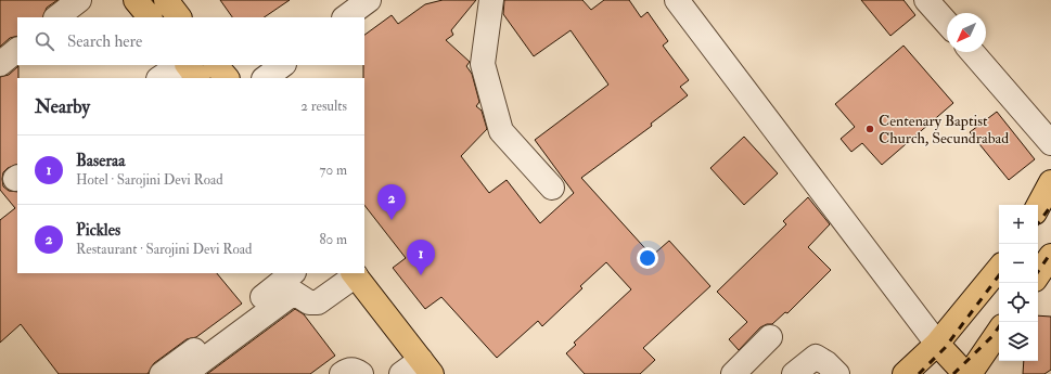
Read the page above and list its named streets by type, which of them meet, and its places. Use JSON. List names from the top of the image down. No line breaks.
{"places":["Centenary Baptist Church, Secundrabad"],"north":"bottom left","page":{"search":"Search here","heading":["Nearby","2 results"],"list":[{"mark":"1","name":"Baseraa","note":"Hotel · Sarojini Devi Road","value":"70 m"},{"mark":"2","name":"Pickles","note":"Restaurant · Sarojini Devi Road","value":"80 m"}],"pins":["2","1"],"map_buttons":["+","−"]}}
